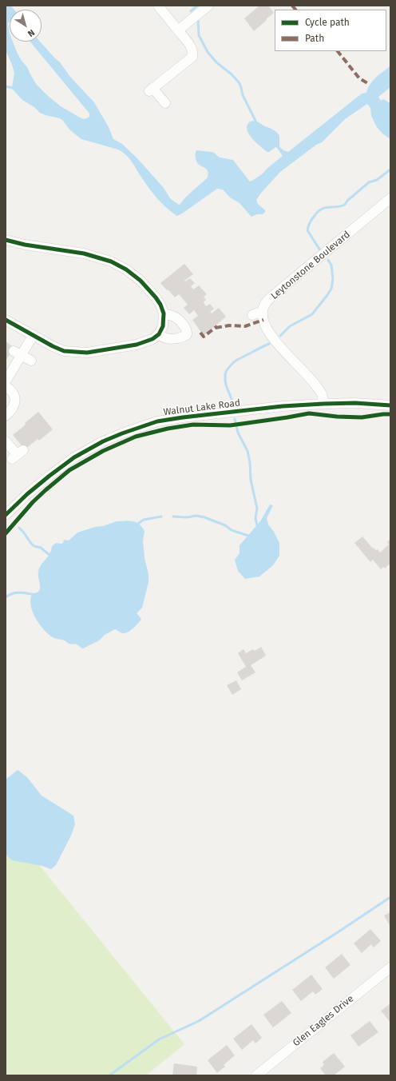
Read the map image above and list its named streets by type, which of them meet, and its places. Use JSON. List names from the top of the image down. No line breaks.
{"streets":{"street":["Leytonstone Boulevard","Walnut Lake Road","Glen Eagles Drive"]},"legend":["Cycle path","Path"],"north":"bottom right"}
